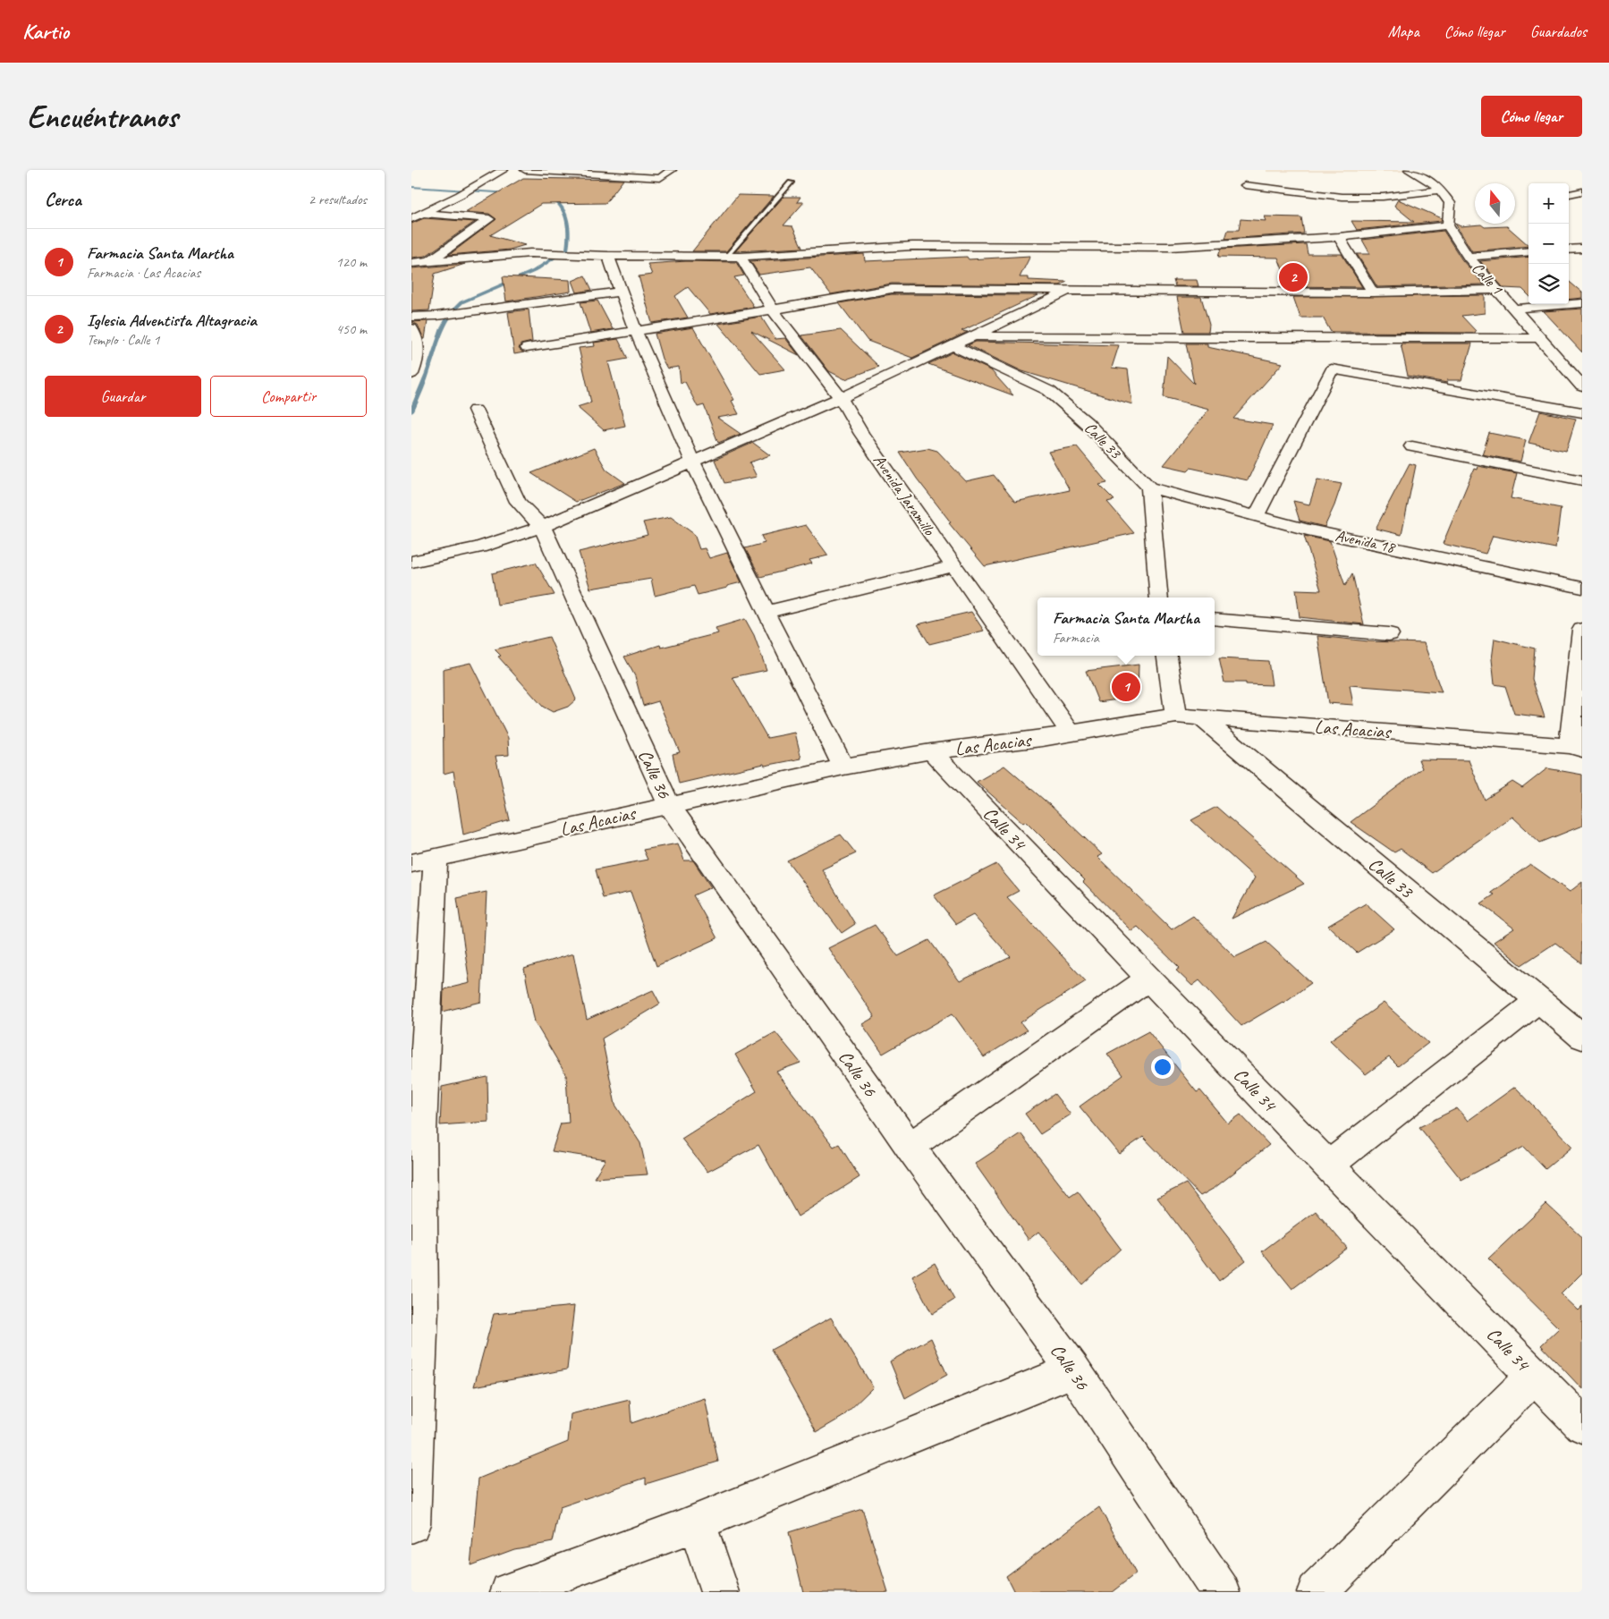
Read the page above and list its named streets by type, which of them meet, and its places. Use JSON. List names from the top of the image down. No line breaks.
{"streets":{"street":["Calle 1","Calle 33","Avenida Jaramillo","Avenida 18","Las Acacias","Calle 36","Calle 34"]},"crossings":[["Calle 33","Avenida 18"],["Calle 33","Las Acacias"],["Avenida Jaramillo","Las Acacias"],["Las Acacias","Calle 36"],["Las Acacias","Calle 34"]],"north":"top","page":{"header":"Kartio","nav":["Mapa","Cómo llegar","Guardados"],"buttons":["Cómo llegar",["Guardar","Compartir"]],"title":"Encuéntranos","heading":["Cerca","2 resultados"],"map_buttons":["+","−"],"list":[{"mark":"1","name":"Farmacia Santa Martha","note":"Farmacia · Las Acacias","value":"120 m"},{"mark":"2","name":"Iglesia Adventista Altagracia","note":"Templo · Calle 1","value":"450 m"}],"pins":["2","1"],"popup":["Farmacia Santa Martha","Farmacia"]}}
